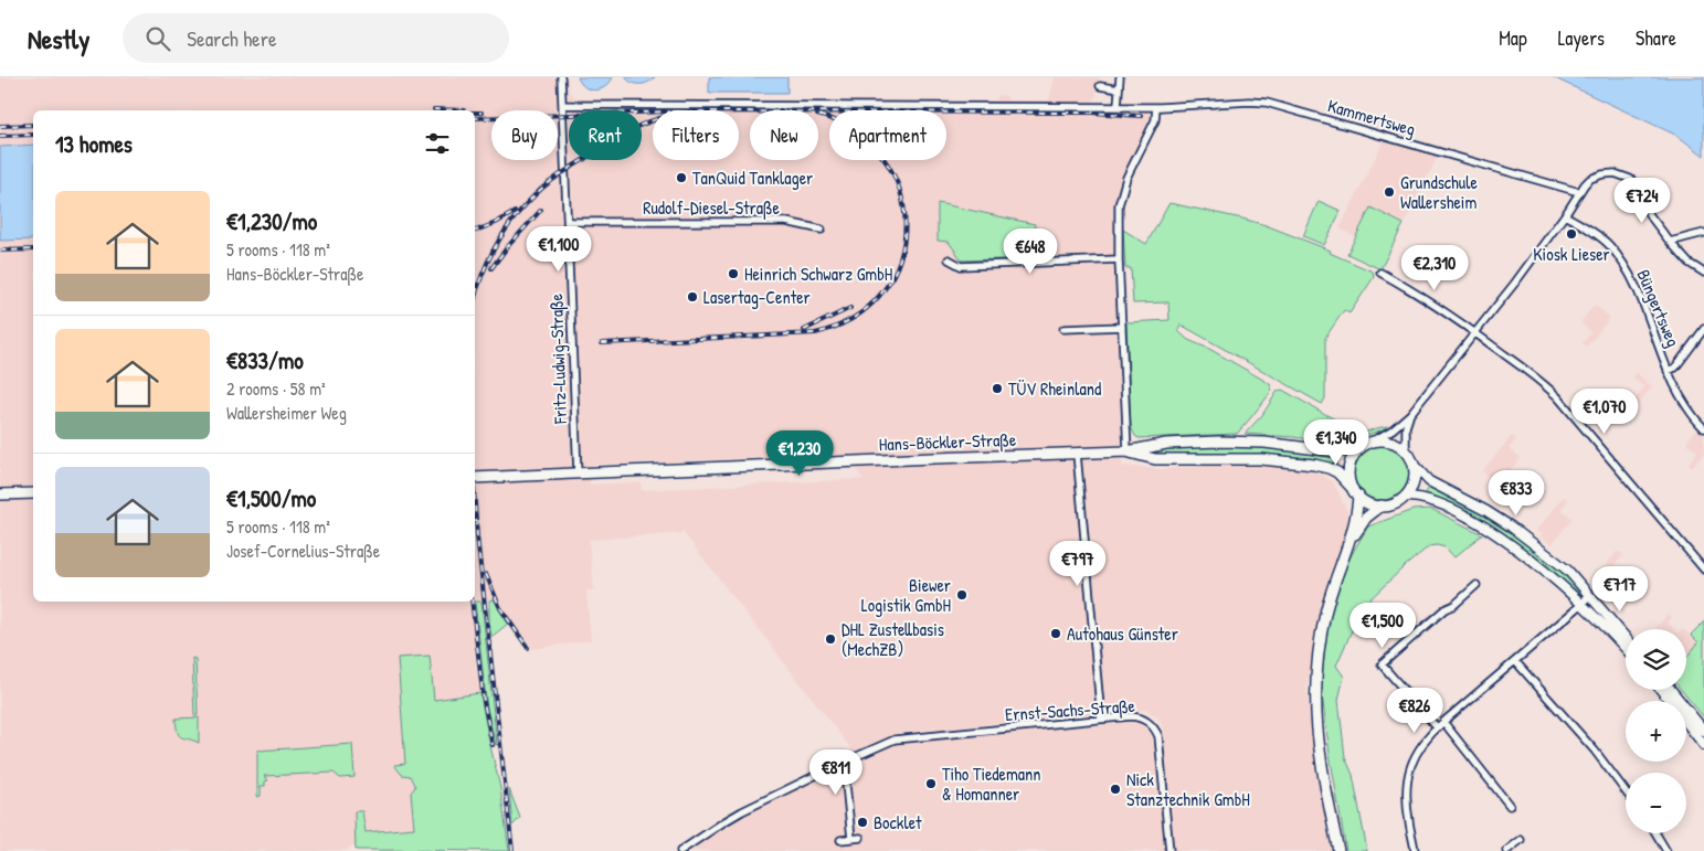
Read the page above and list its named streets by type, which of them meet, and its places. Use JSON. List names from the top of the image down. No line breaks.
{"streets":{"main road":["Hans-Böckler-Straße"],"street":["Kammertsweg","Rudolf-Diesel-Straße","Büngertsweg","Fritz-Ludwig-Straße","Ernst-Sachs-Straße"]},"crossings":[["Kammertsweg","Fritz-Ludwig-Straße"],["Rudolf-Diesel-Straße","Fritz-Ludwig-Straße"],["Fritz-Ludwig-Straße","Hans-Böckler-Straße"]],"places":["TanQuid Tanklager","Grundschule Wallersheim","Kiosk Lieser","Heinrich Schwarz GmbH","Lasertag-Center","TÜV Rheinland","Biewer Logistik GmbH","Autohaus Günster","DHL Zustellbasis (MechZB)","Tiho Tiedemann & Homanner","Nick Stanztechnik GmbH","Bocklet"],"page":{"header":"Nestly","search":"Search here","nav":["Map","Layers","Share"],"chip":["Buy","Rent","Filters","New","Apartment"],"heading":"13 homes","list":[{"name":"€1,230/mo","note":"5 rooms · 118 m² · Hans-Böckler-Straße"},{"name":"€833/mo","note":"2 rooms · 58 m² · Wallersheimer Weg"},{"name":"€1,500/mo","note":"5 rooms · 118 m² · Josef-Cornelius-Straße"}],"price":["€724","€1,100","€648","€2,310","€1,070","€1,340","€1,230","€833","€797","€717","€1,500","€826","€811"],"map_buttons":["+","−"]}}
